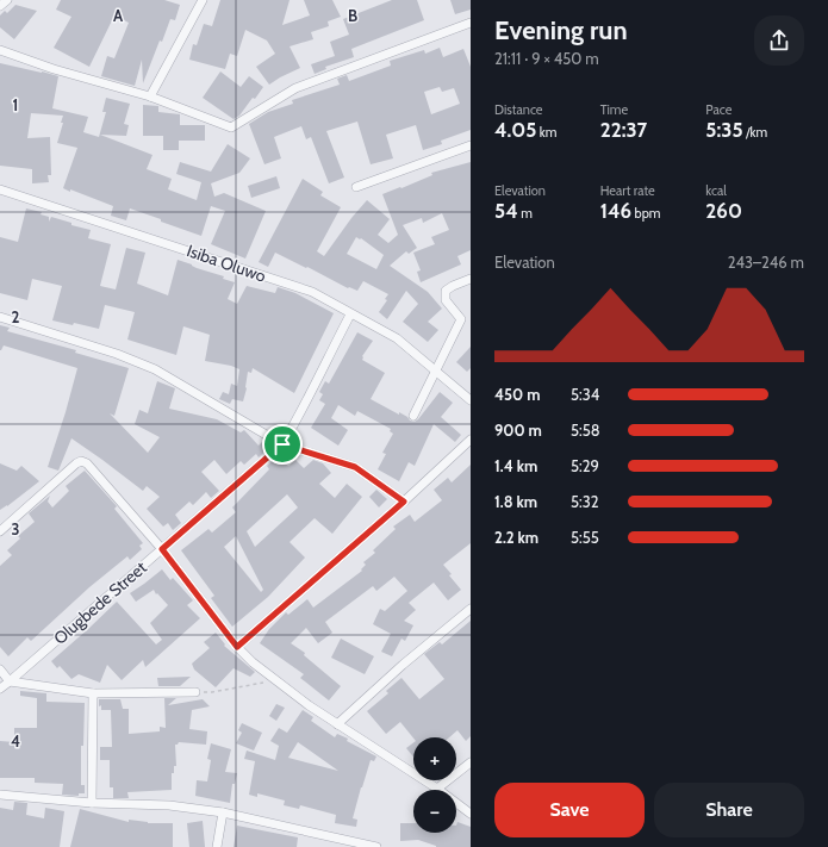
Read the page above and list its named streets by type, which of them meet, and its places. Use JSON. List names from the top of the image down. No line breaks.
{"streets":{"street":["Isiba Oluwo","Olugbede Street"]},"crossings":[["Isiba Oluwo","Olugbede Street"]],"page":{"heading":["Evening run","21:11 · 9 × 450 m"],"stats":[["Distance","4.05 km"],["Time","22:37"],["Pace","5:35 /km"],["Elevation","54 m"],["Heart rate","146 bpm"],["kcal","260"]],"chart":["Elevation","243–246 m"],"list":[{"name":"450 m","note":"5:34"},{"name":"900 m","note":"5:58"},{"name":"1.4 km","note":"5:29"},{"name":"1.8 km","note":"5:32"},{"name":"2.2 km","note":"5:55"}],"map_buttons":["+","−"],"buttons":["Save","Share"]},"grid":{"columns":["A","B"],"rows":["1","2","3","4"]}}
